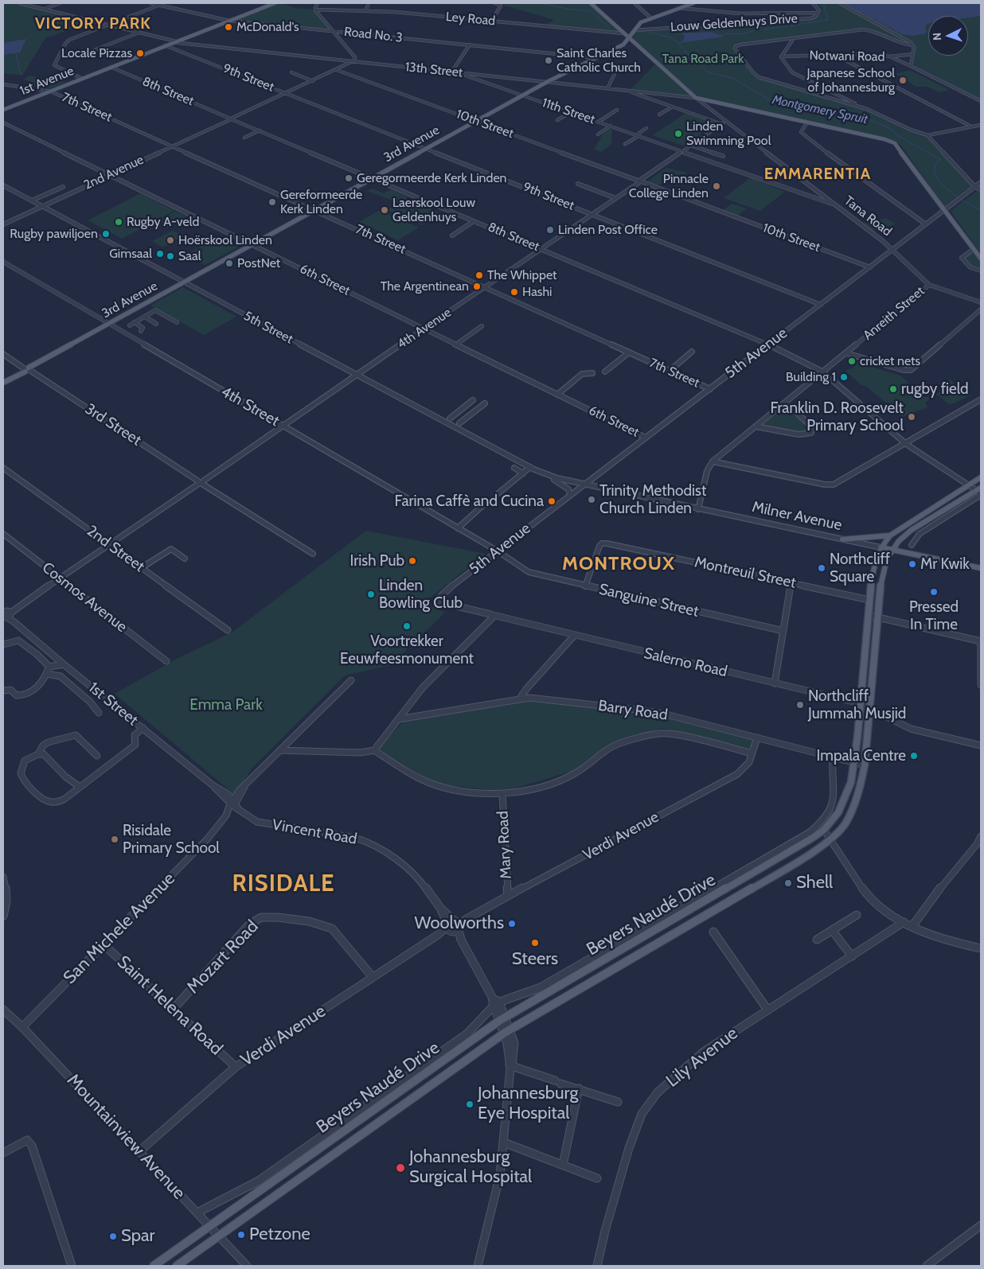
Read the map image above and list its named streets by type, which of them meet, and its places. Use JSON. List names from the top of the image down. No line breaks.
{"streets":{"main road":["1st Avenue","3rd Avenue","Tana Road","Milner Avenue","Beyers Naudé Drive"],"street":["Ley Road","Louw Geldenhuys Drive","Road No. 3","Notwani Road","13th Street","9th Street","8th Street","7th Street","11th Street","10th Street","2nd Avenue","6th Street","Anreith Street","5th Street","4th Avenue","5th Avenue","4th Street","3rd Street","2nd Street","Montreuil Street","Cosmos Avenue","Sanguine Street","Salerno Road","1st Street","Barry Road","Vincent Road","Verdi Avenue","Mary Road","San Michele Avenue","Mozart Road","Saint Helena Road","Lily Avenue","Mountainview Avenue"]},"crossings":[["Ley Road","Tana Road"],["Louw Geldenhuys Drive","3rd Avenue"],["Road No. 3","1st Avenue"],["Road No. 3","3rd Avenue"],["13th Street","1st Avenue"],["13th Street","11th Street"],["13th Street","3rd Avenue"],["13th Street","2nd Avenue"],["13th Street","Tana Road"],["9th Street","1st Avenue"],["9th Street","3rd Avenue"],["9th Street","2nd Avenue"],["9th Street","4th Avenue"],["9th Street","5th Avenue"],["1st Avenue","8th Street"],["1st Avenue","7th Street"],["8th Street","3rd Avenue"],["8th Street","2nd Avenue"],["8th Street","Anreith Street"],["8th Street","4th Avenue"],["8th Street","5th Avenue"],["8th Street","Beyers Naudé Drive"],["7th Street","3rd Avenue"],["7th Street","2nd Avenue"],["7th Street","4th Avenue"],["7th Street","5th Avenue"],["11th Street","3rd Avenue"],["11th Street","Tana Road"],["11th Street","4th Avenue"],["10th Street","3rd Avenue"],["10th Street","2nd Avenue"],["10th Street","4th Avenue"],["10th Street","5th Avenue"],["3rd Avenue","Tana Road"],["3rd Avenue","6th Street"],["3rd Avenue","5th Street"],["3rd Avenue","4th Street"],["3rd Avenue","3rd Street"],["2nd Avenue","6th Street"],["2nd Avenue","5th Street"],["Tana Road","Anreith Street"],["Tana Road","4th Avenue"],["Tana Road","5th Avenue"],["6th Street","4th Avenue"],["6th Street","5th Avenue"],["Anreith Street","Milner Avenue"],["5th Street","4th Avenue"],["5th Street","5th Avenue"],["5th Street","Milner Avenue"],["4th Avenue","4th Street"],["4th Avenue","3rd Street"],["4th Avenue","2nd Street"],["4th Avenue","Cosmos Avenue"],["4th Avenue","1st Street"],["5th Avenue","4th Street"],["5th Avenue","Milner Avenue"],["5th Avenue","Sanguine Street"],["5th Avenue","Salerno Road"],["4th Street","Sanguine Street"],["Milner Avenue","Beyers Naudé Drive"],["Montreuil Street","Sanguine Street"],["Montreuil Street","Beyers Naudé Drive"],["Salerno Road","Beyers Naudé Drive"],["1st Street","Vincent Road"],["1st Street","San Michele Avenue"],["Barry Road","Verdi Avenue"],["Barry Road","Beyers Naudé Drive"],["Vincent Road","Verdi Avenue"],["Vincent Road","Beyers Naudé Drive"],["Vincent Road","San Michele Avenue"],["Verdi Avenue","Mary Road"],["Verdi Avenue","Mozart Road"],["Verdi Avenue","Saint Helena Road"],["Verdi Avenue","Mountainview Avenue"],["Beyers Naudé Drive","Mountainview Avenue"],["San Michele Avenue","Saint Helena Road"],["San Michele Avenue","Mountainview Avenue"],["Mozart Road","Saint Helena Road"]],"districts":["VICTORY PARK","EMMARENTIA","MONTROUX","RISIDALE"],"water":["Montgomery Spruit"],"parks":["Tana Road Park","Emma Park"],"places":["McDonald's","Locale Pizzas","Saint Charles Catholic Church","Japanese School of Johannesburg","Linden Swimming Pool","Geregormeerde Kerk Linden","Pinnacle College Linden","Gereformeerde Kerk Linden","Laerskool Louw Geldenhuys","Rugby A-veld","Linden Post Office","Rugby pawiljoen","Hoërskool Linden","Gimsaal","Saal","PostNet","The Whippet","The Argentinean","Hashi","cricket nets","Building 1","rugby field","Franklin D. Roosevelt Primary School","Trinity Methodist Church Linden","Farina Caffè and Cucina","Irish Pub","Mr Kwik","Northcliff Square","Pressed In Time","Linden Bowling Club","Voortrekker Eeuwfeesmonument","Northcliff Jummah Musjid","Impala Centre","Risidale Primary School","Shell","Woolworths","Steers","Johannesburg Eye Hospital","Johannesburg Surgical Hospital","Petzone","Spar"],"north":"left"}
